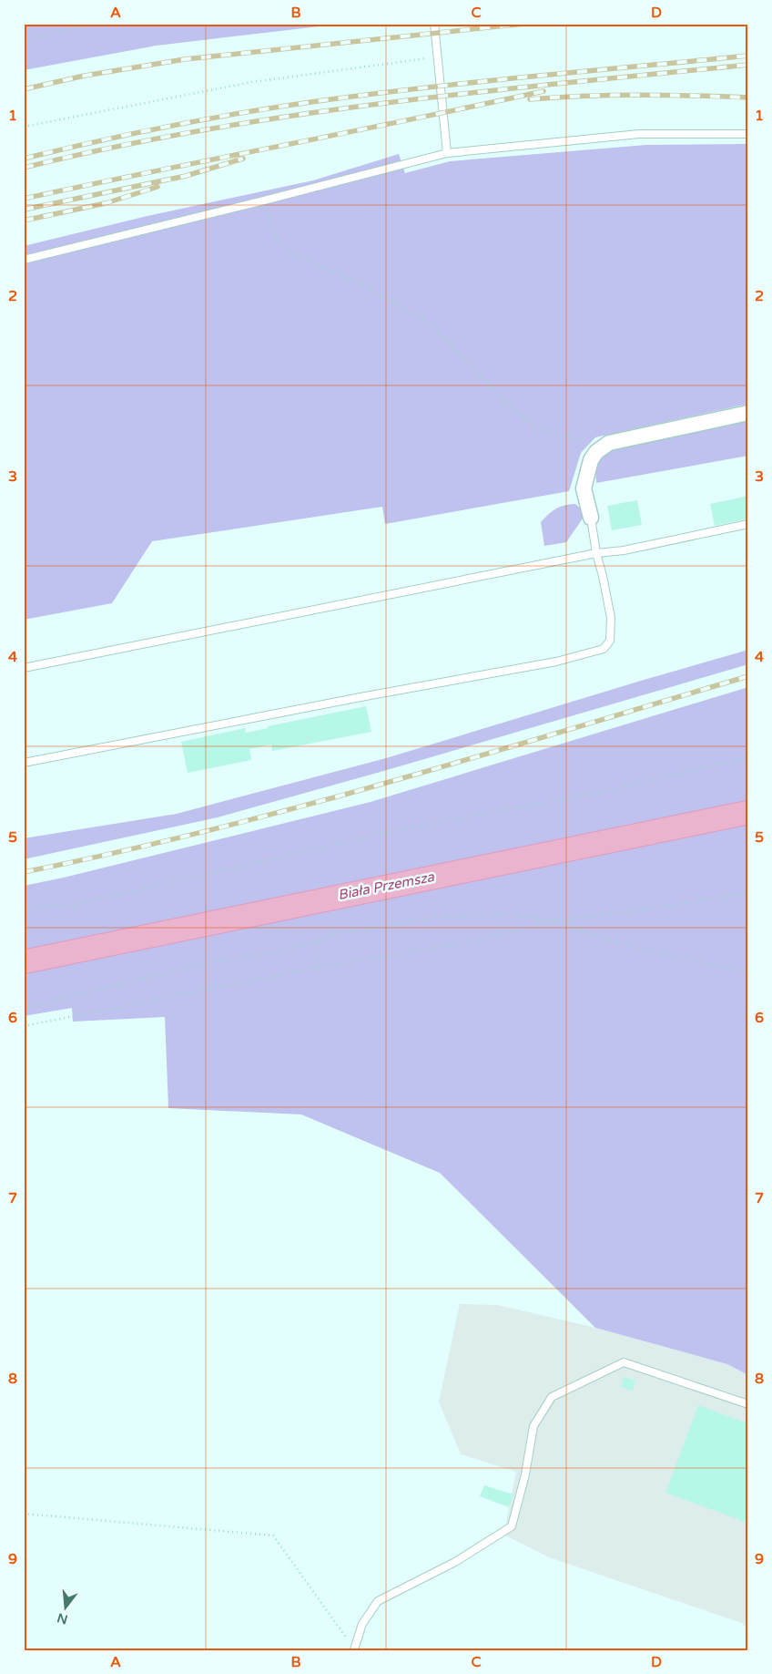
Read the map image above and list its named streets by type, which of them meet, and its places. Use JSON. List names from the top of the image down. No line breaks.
{"water":["Biała Przemsza"],"north":"bottom","grid":{"columns":["A","B","C","D"],"rows":["1","2","3","4","5","6","7","8","9"]}}
